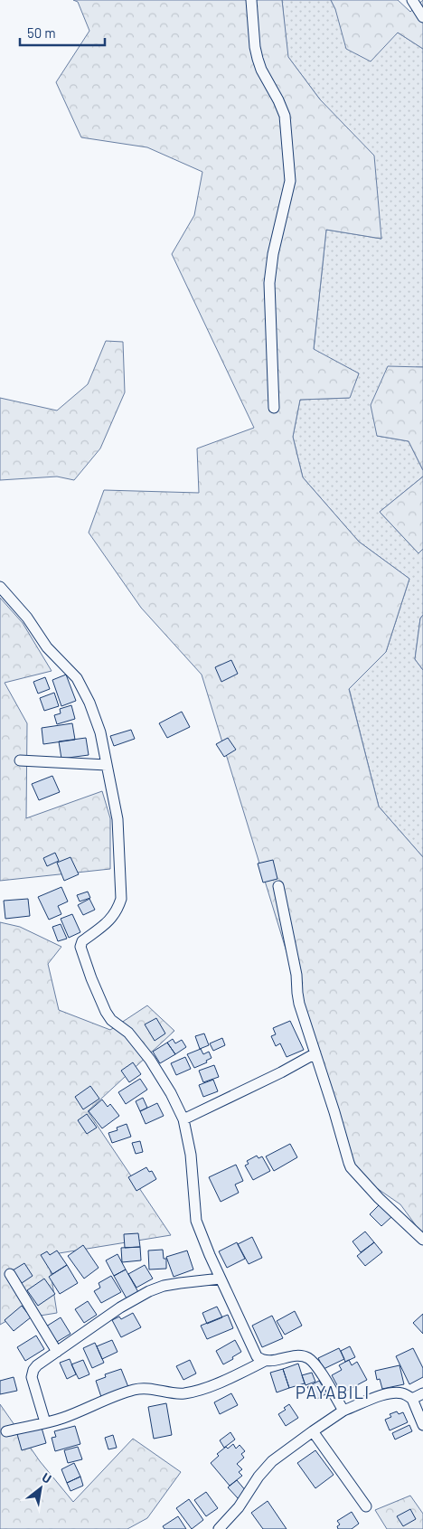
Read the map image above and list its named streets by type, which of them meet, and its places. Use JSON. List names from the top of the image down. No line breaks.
{"districts":["PAYABILI"],"scale_bar":"50 m","north":"top right"}
